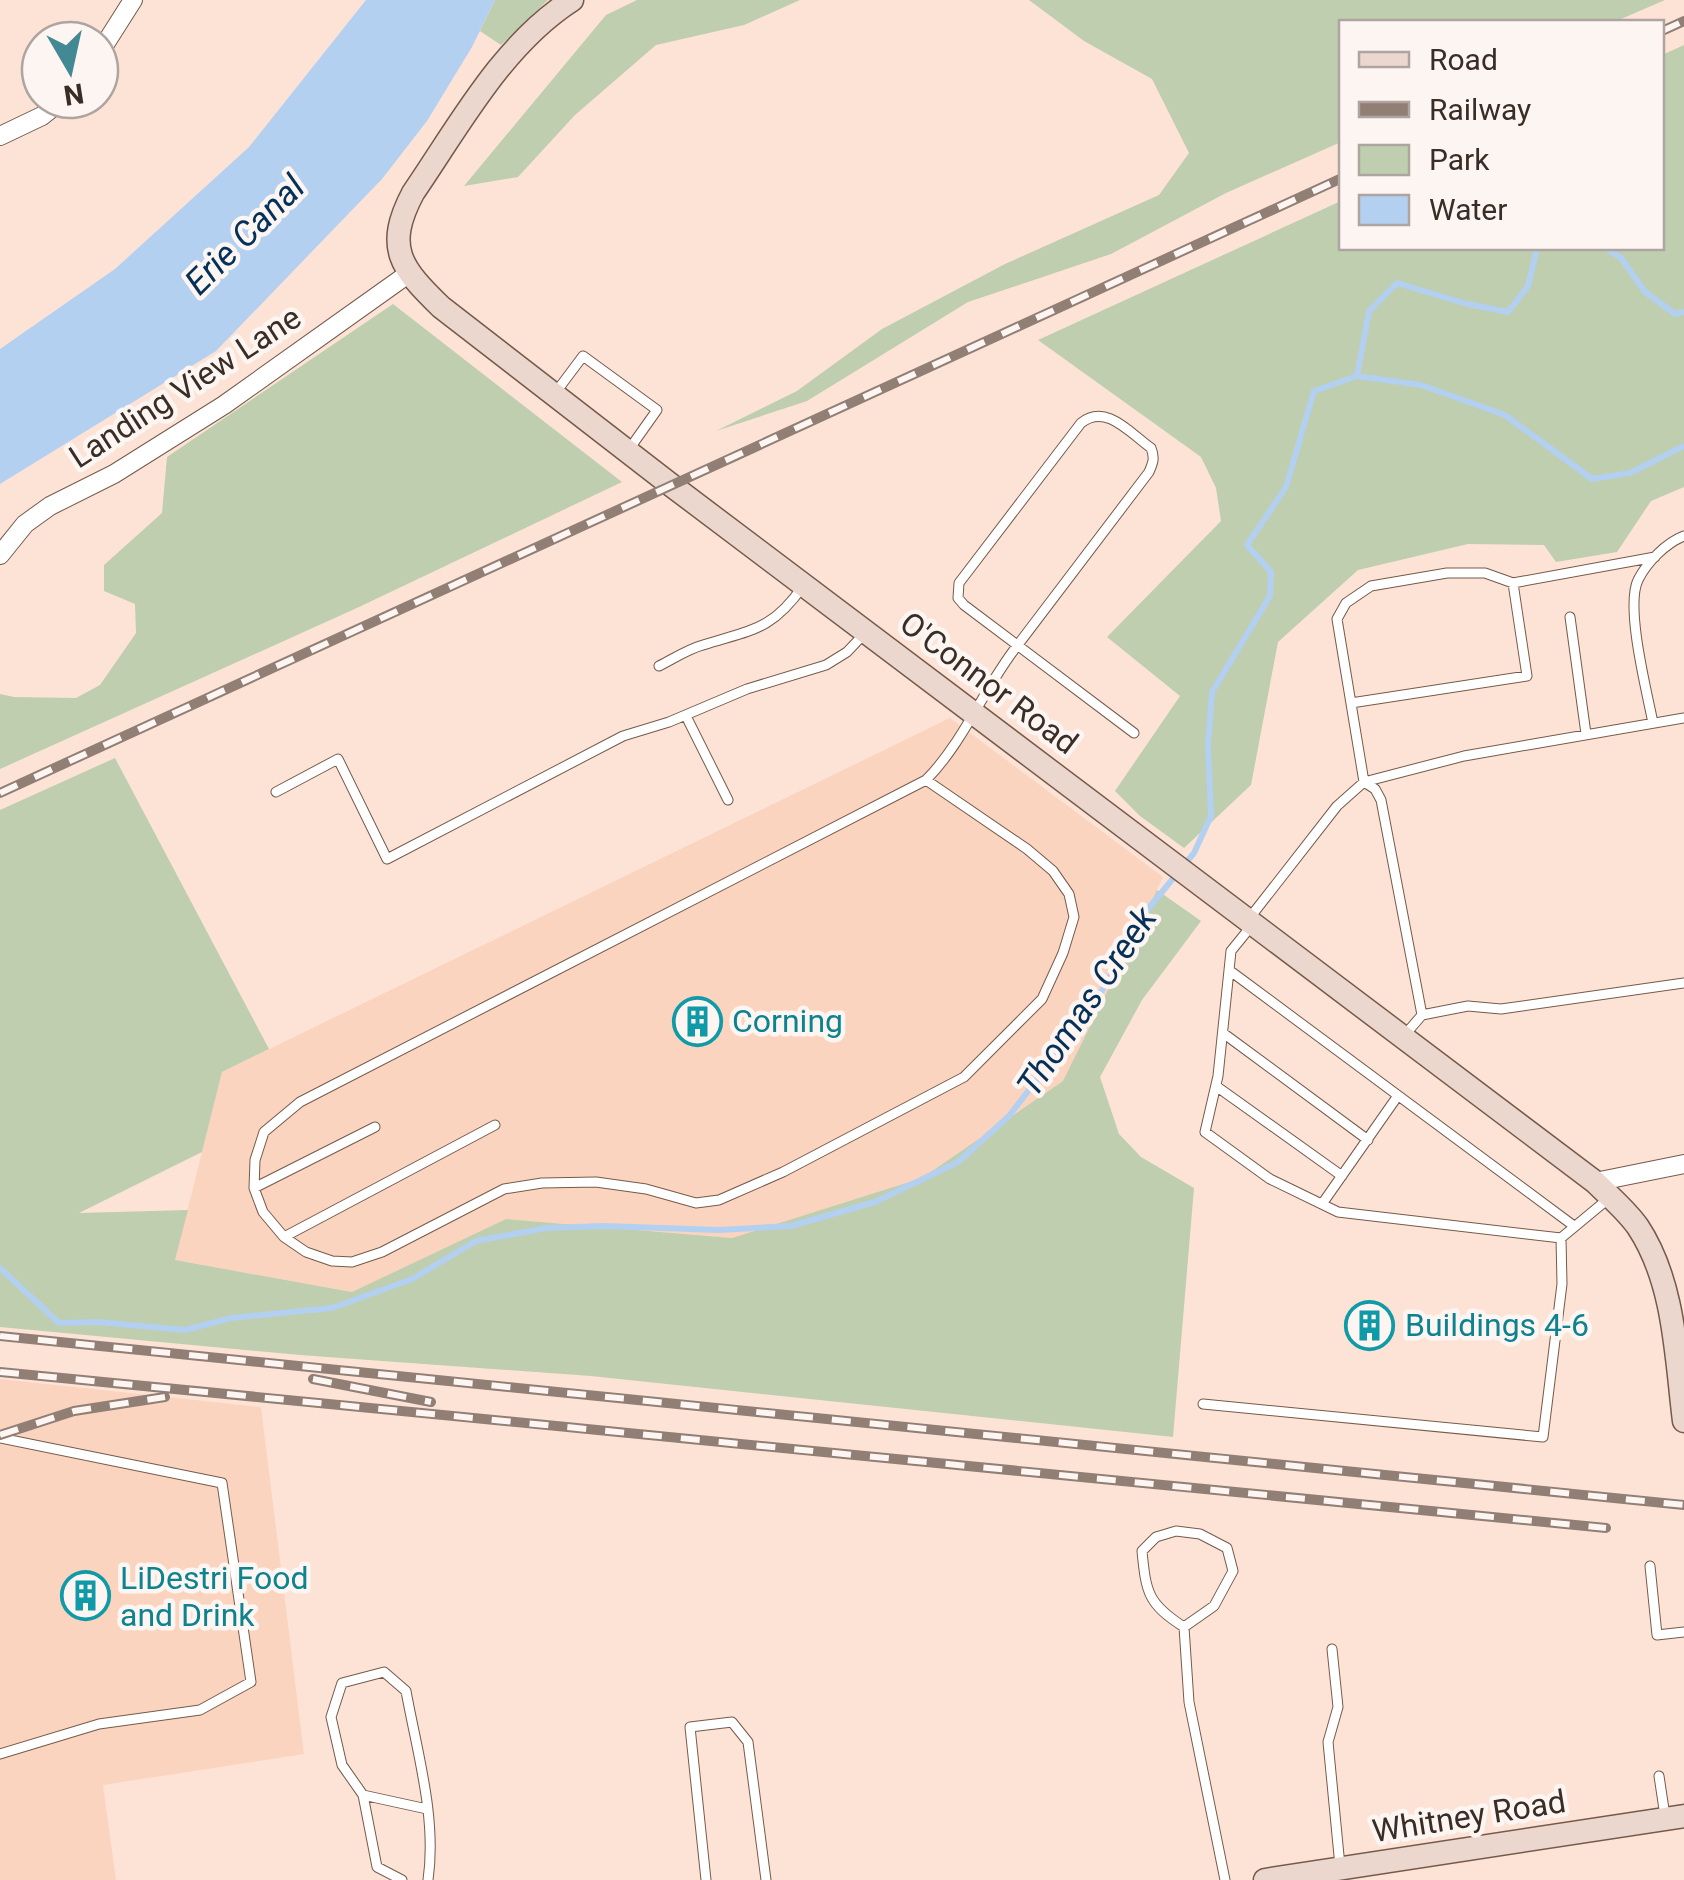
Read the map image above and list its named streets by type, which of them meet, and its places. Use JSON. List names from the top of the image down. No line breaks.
{"streets":{"street":["Landing View Lane","O'Connor Road","Whitney Road"]},"crossings":[["Landing View Lane","O'Connor Road"]],"water":["Erie Canal","Thomas Creek"],"places":{"building":["Corning","Buildings 4-6","LiDestri Food and Drink"]},"legend":["Road","Railway","Park","Water"],"north":"bottom"}
